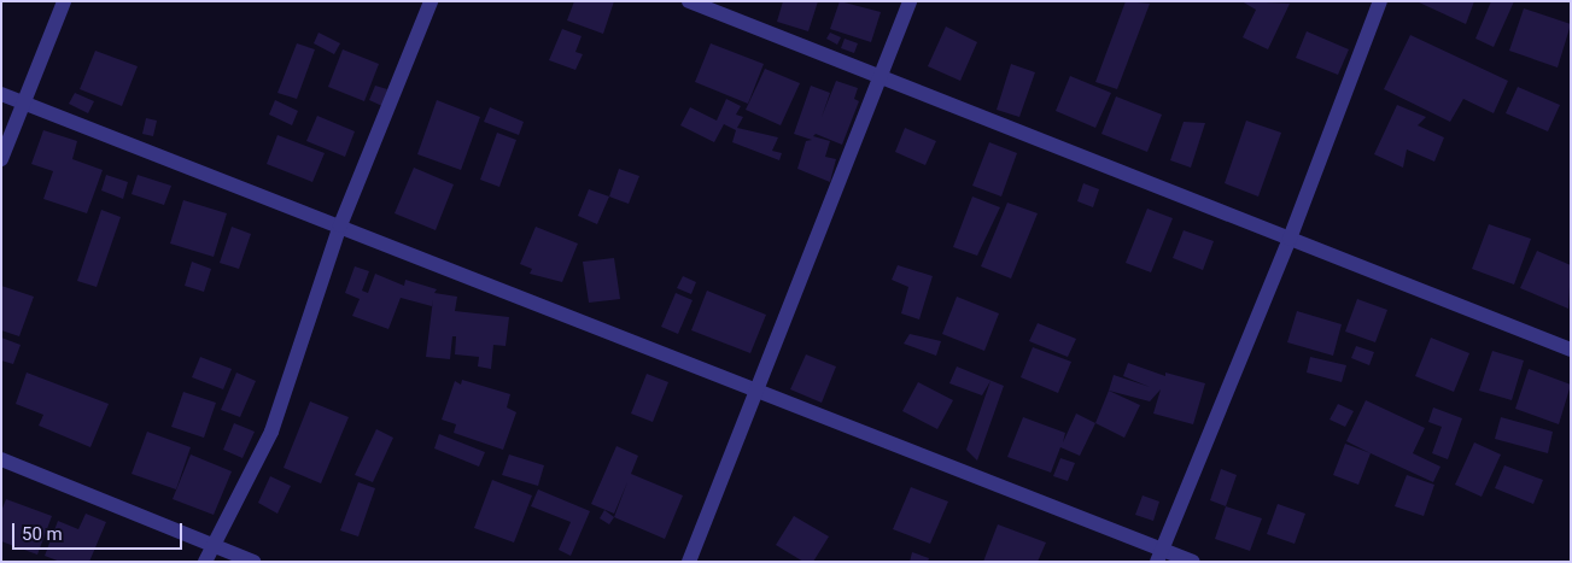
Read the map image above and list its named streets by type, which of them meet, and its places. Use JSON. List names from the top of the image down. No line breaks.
{"scale_bar":"50 m"}
